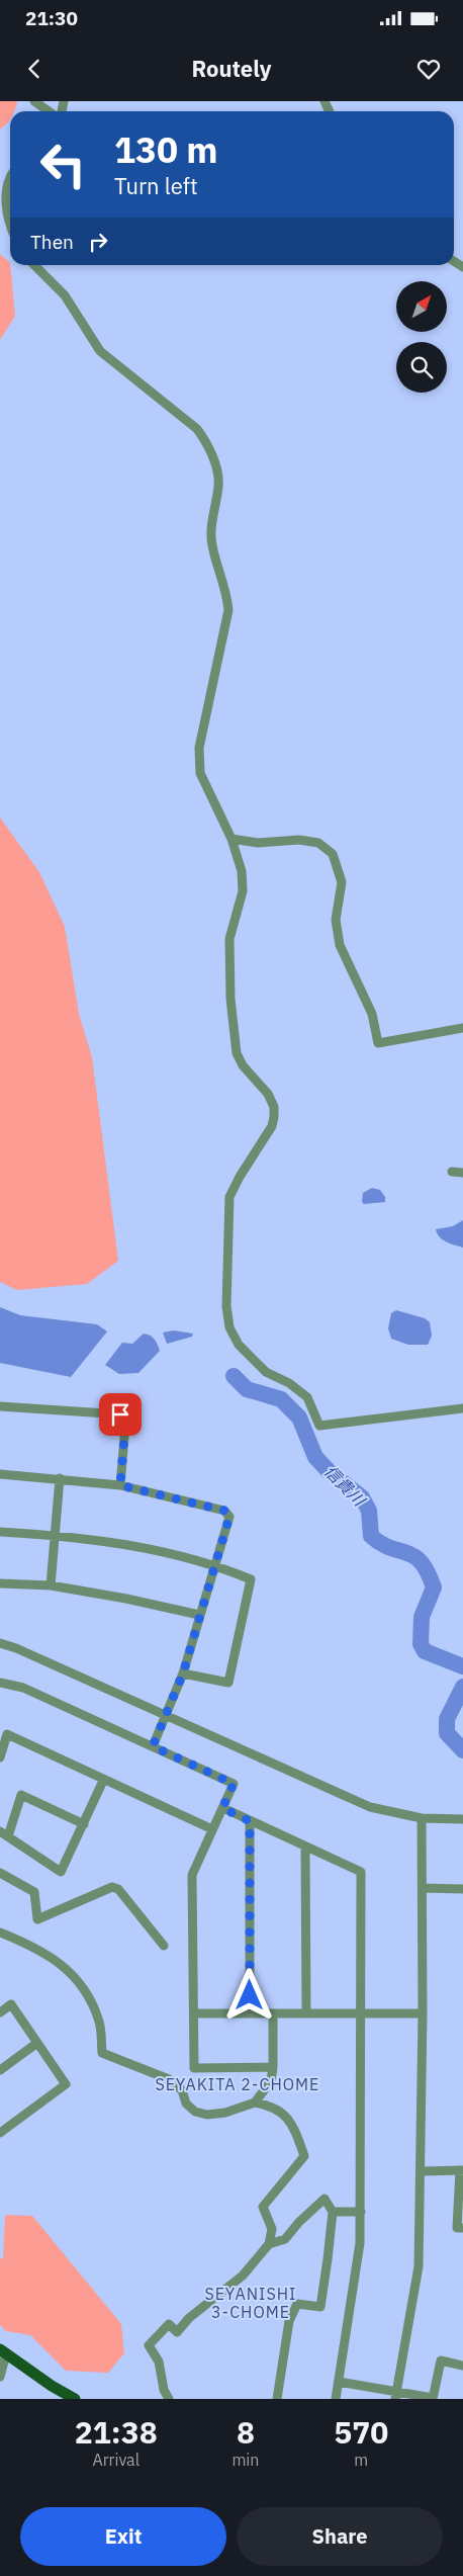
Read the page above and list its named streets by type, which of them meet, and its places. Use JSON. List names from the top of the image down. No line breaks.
{"districts":["SEYAKITA 2-CHOME","SEYANISHI 3-CHOME"],"water":["信貴川"],"north":"top right","page":{"status":"21:30","header":"Routely","turn":["130 m","Turn left"],"then":"Then","eta":["21:38","Arrival","8","min","570","m"],"buttons":["Exit","Share"]}}
